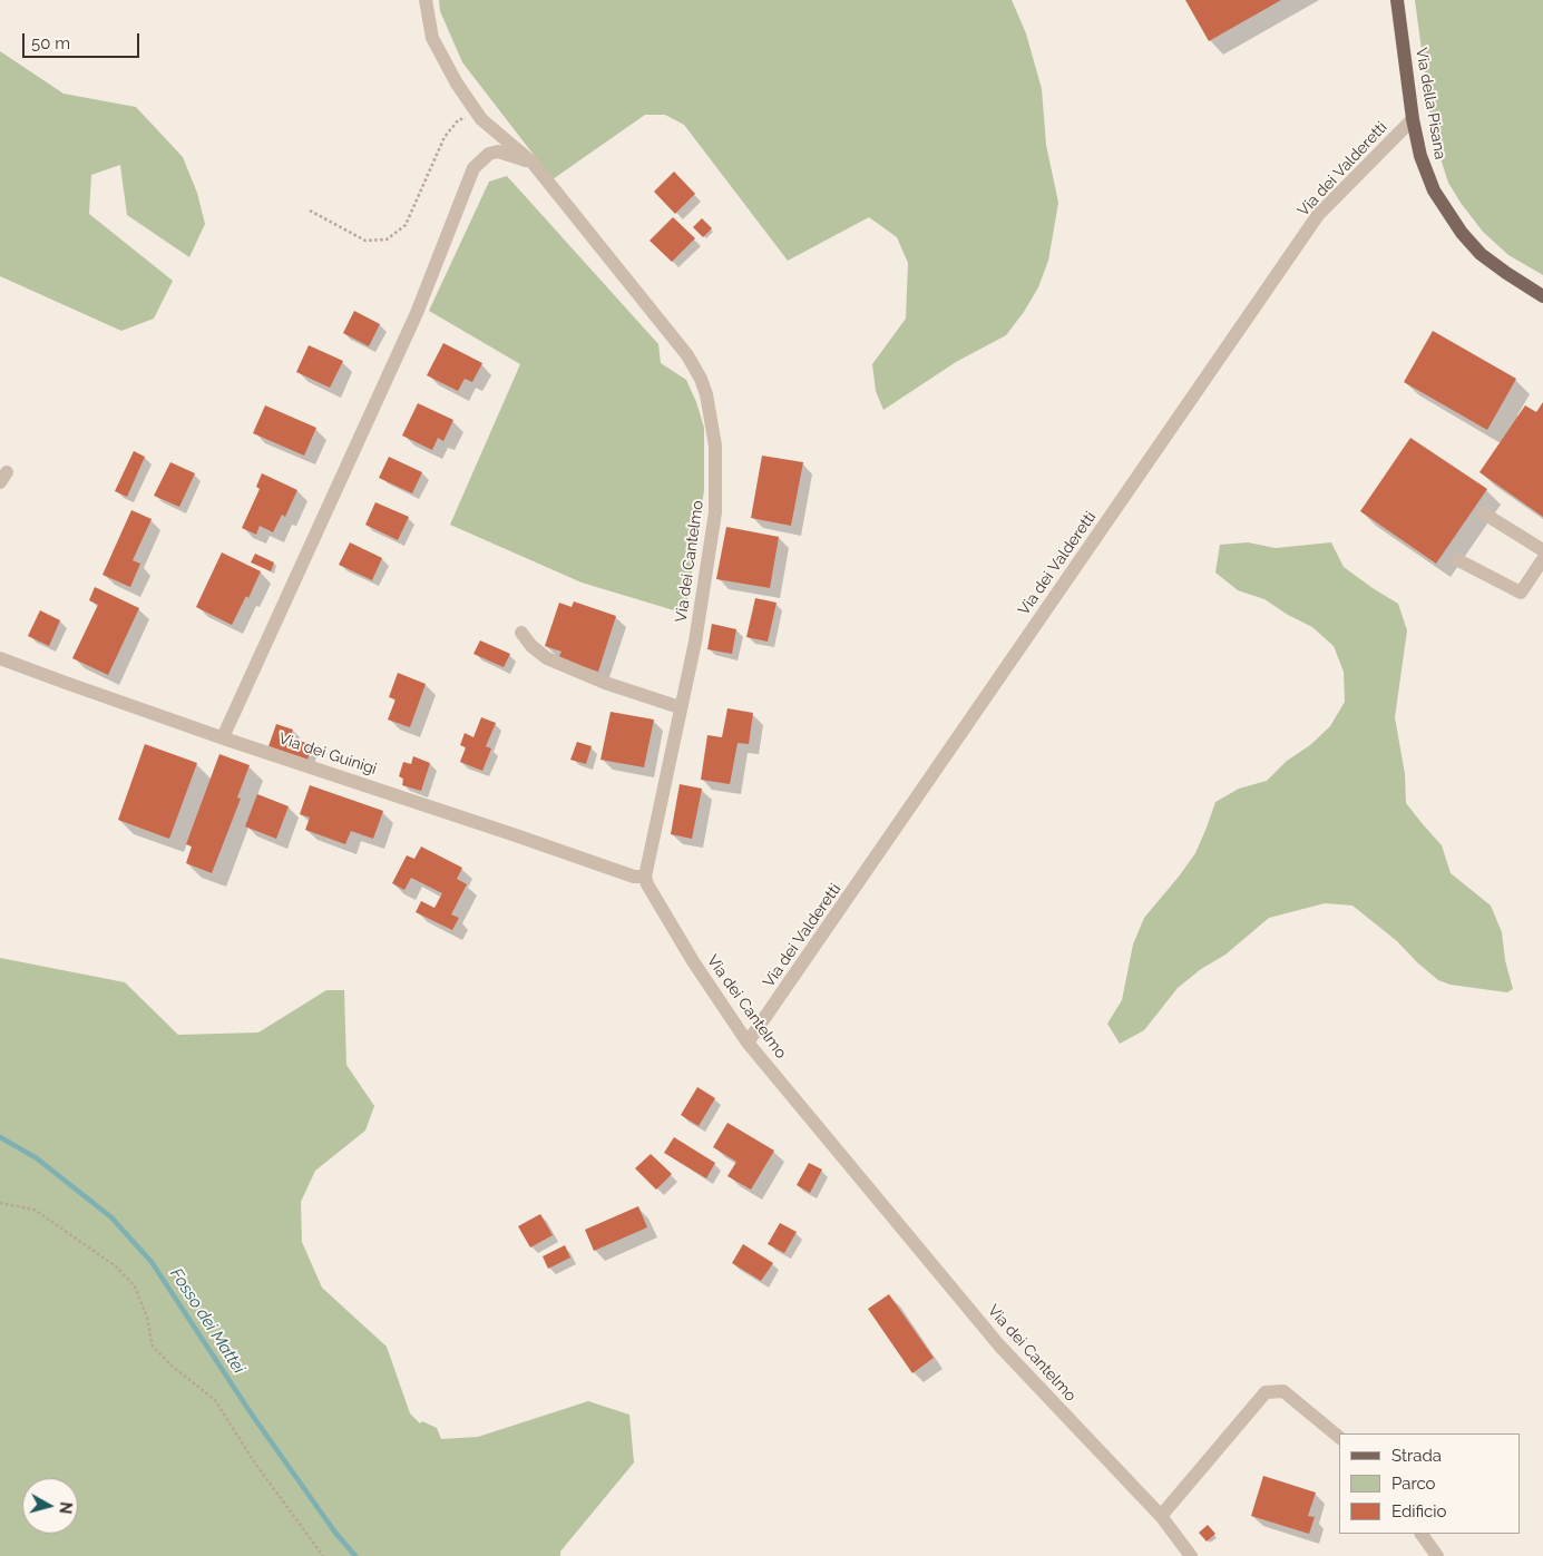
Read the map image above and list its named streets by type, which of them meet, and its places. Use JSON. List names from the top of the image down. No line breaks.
{"streets":{"main road":["Via della Pisana"],"street":["Via dei Valderetti","Via dei Cantelmo","Via dei Guinigi"]},"crossings":[["Via della Pisana","Via dei Valderetti"],["Via dei Valderetti","Via dei Cantelmo"],["Via dei Cantelmo","Via dei Guinigi"]],"water":["Fosso dei Mattei"],"legend":["Strada","Parco","Edificio"],"scale_bar":"50 m","north":"right"}
